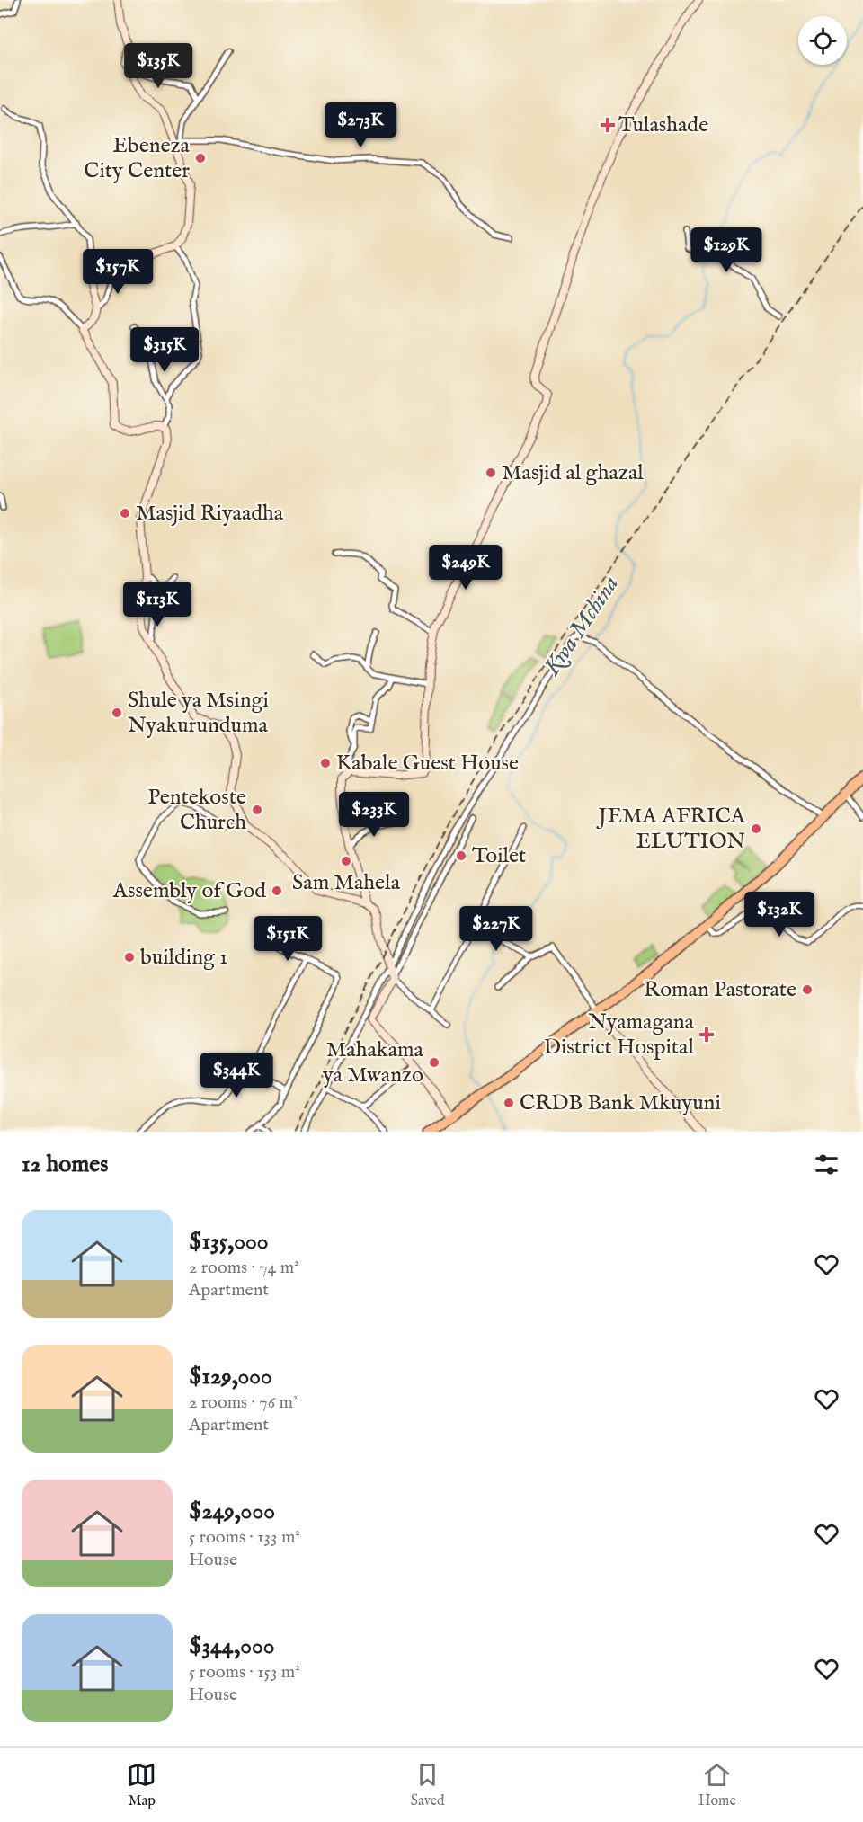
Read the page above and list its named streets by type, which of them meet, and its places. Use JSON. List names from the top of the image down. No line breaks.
{"water":["Kwa Mchina"],"places":{"health":["Tulashade","Nyamagana District Hospital"],"other":["Ebeneza City Center","Masjid al ghazal","Masjid Riyaadha","Shule ya Msingi Nyakurunduma","Kabale Guest House","Pentekoste Church","JEMA AFRICA ELUTION","Toilet","Sam Mahela","Assembly of God","building 1","Roman Pastorate","Mahakama ya Mwanzo","CRDB Bank Mkuyuni"]},"page":{"price":["$135K","$273K","$129K","$157K","$315K","$249K","$113K","$233K","$132K","$227K","$151K","$344K"],"heading":"12 homes","list":[{"name":"$135,000","note":"2 rooms · 74 m² · Apartment"},{"name":"$129,000","note":"2 rooms · 76 m² · Apartment"},{"name":"$249,000","note":"5 rooms · 133 m² · House"},{"name":"$344,000","note":"5 rooms · 153 m² · House"}],"tabs":["Map","Saved","Home"]}}
